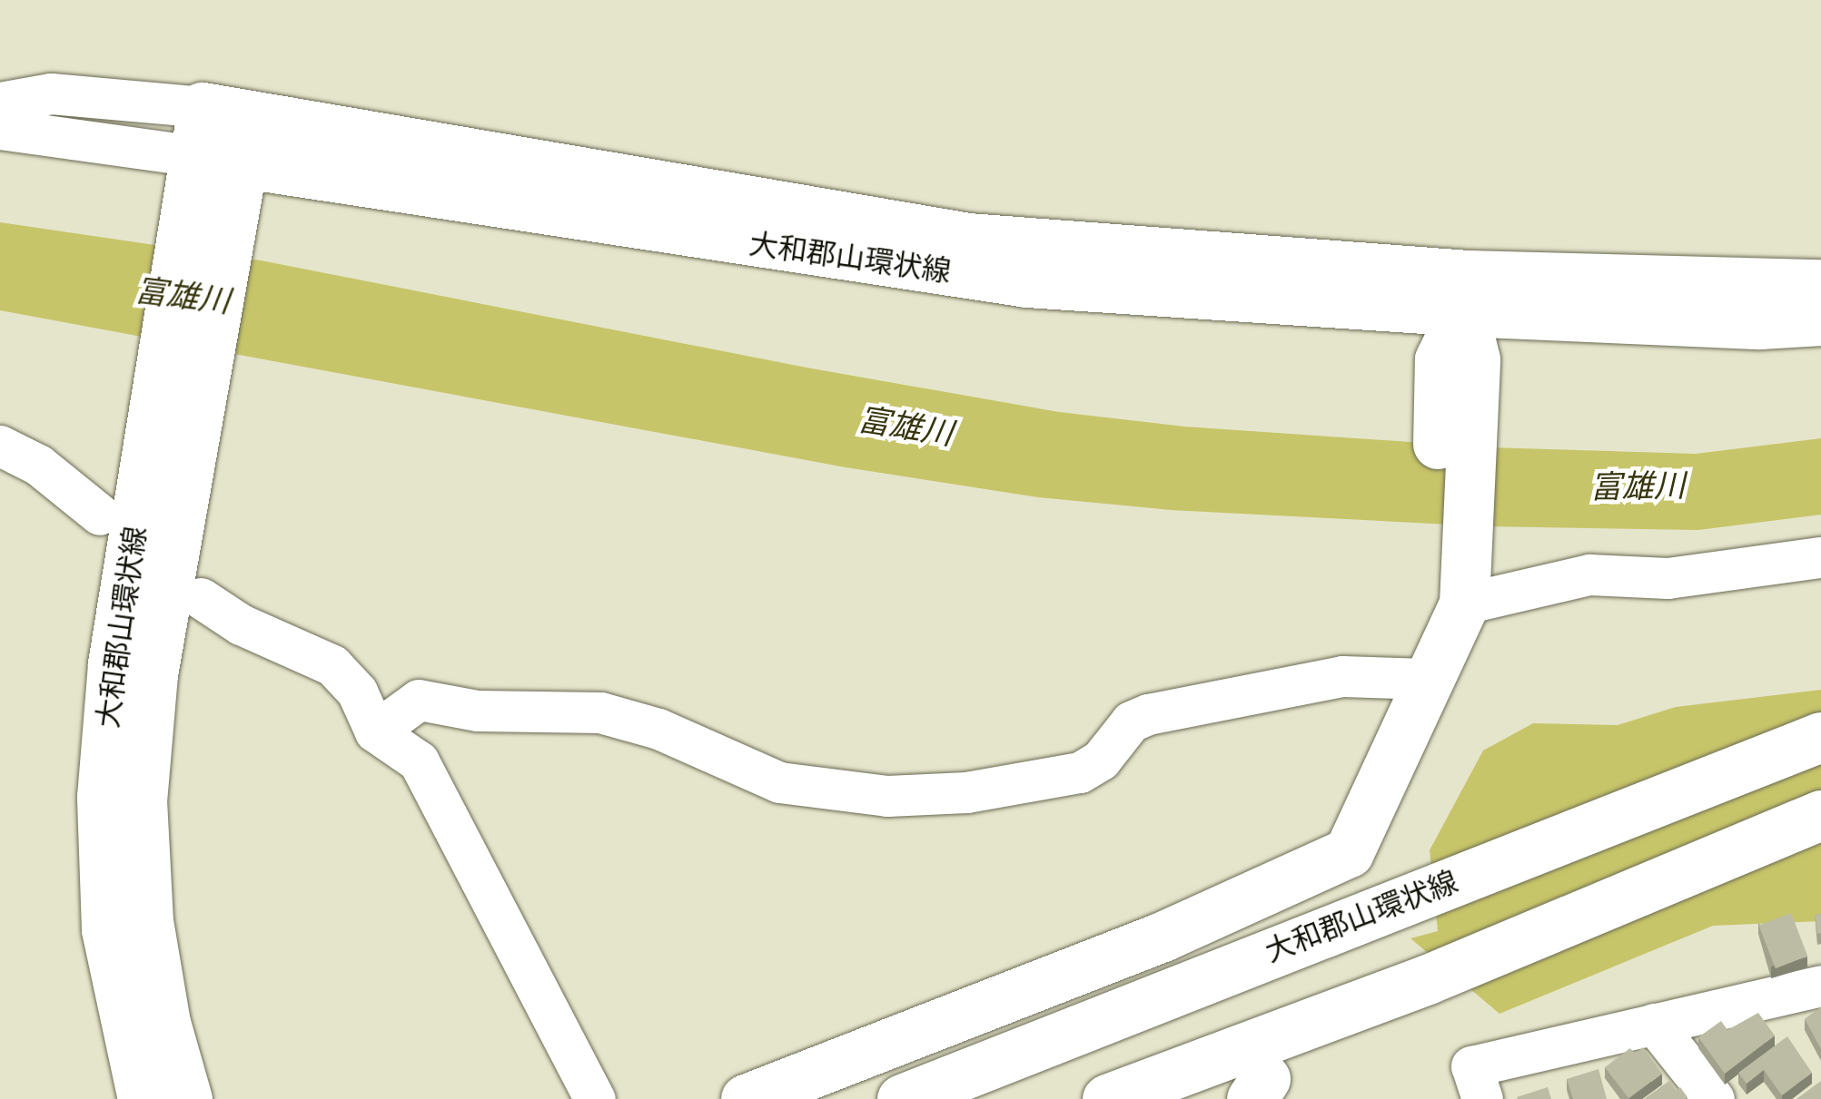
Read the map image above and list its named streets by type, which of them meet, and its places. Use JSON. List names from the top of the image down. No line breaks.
{"streets":{"main road":["大和郡山環状線"]},"water":["富雄川"]}
